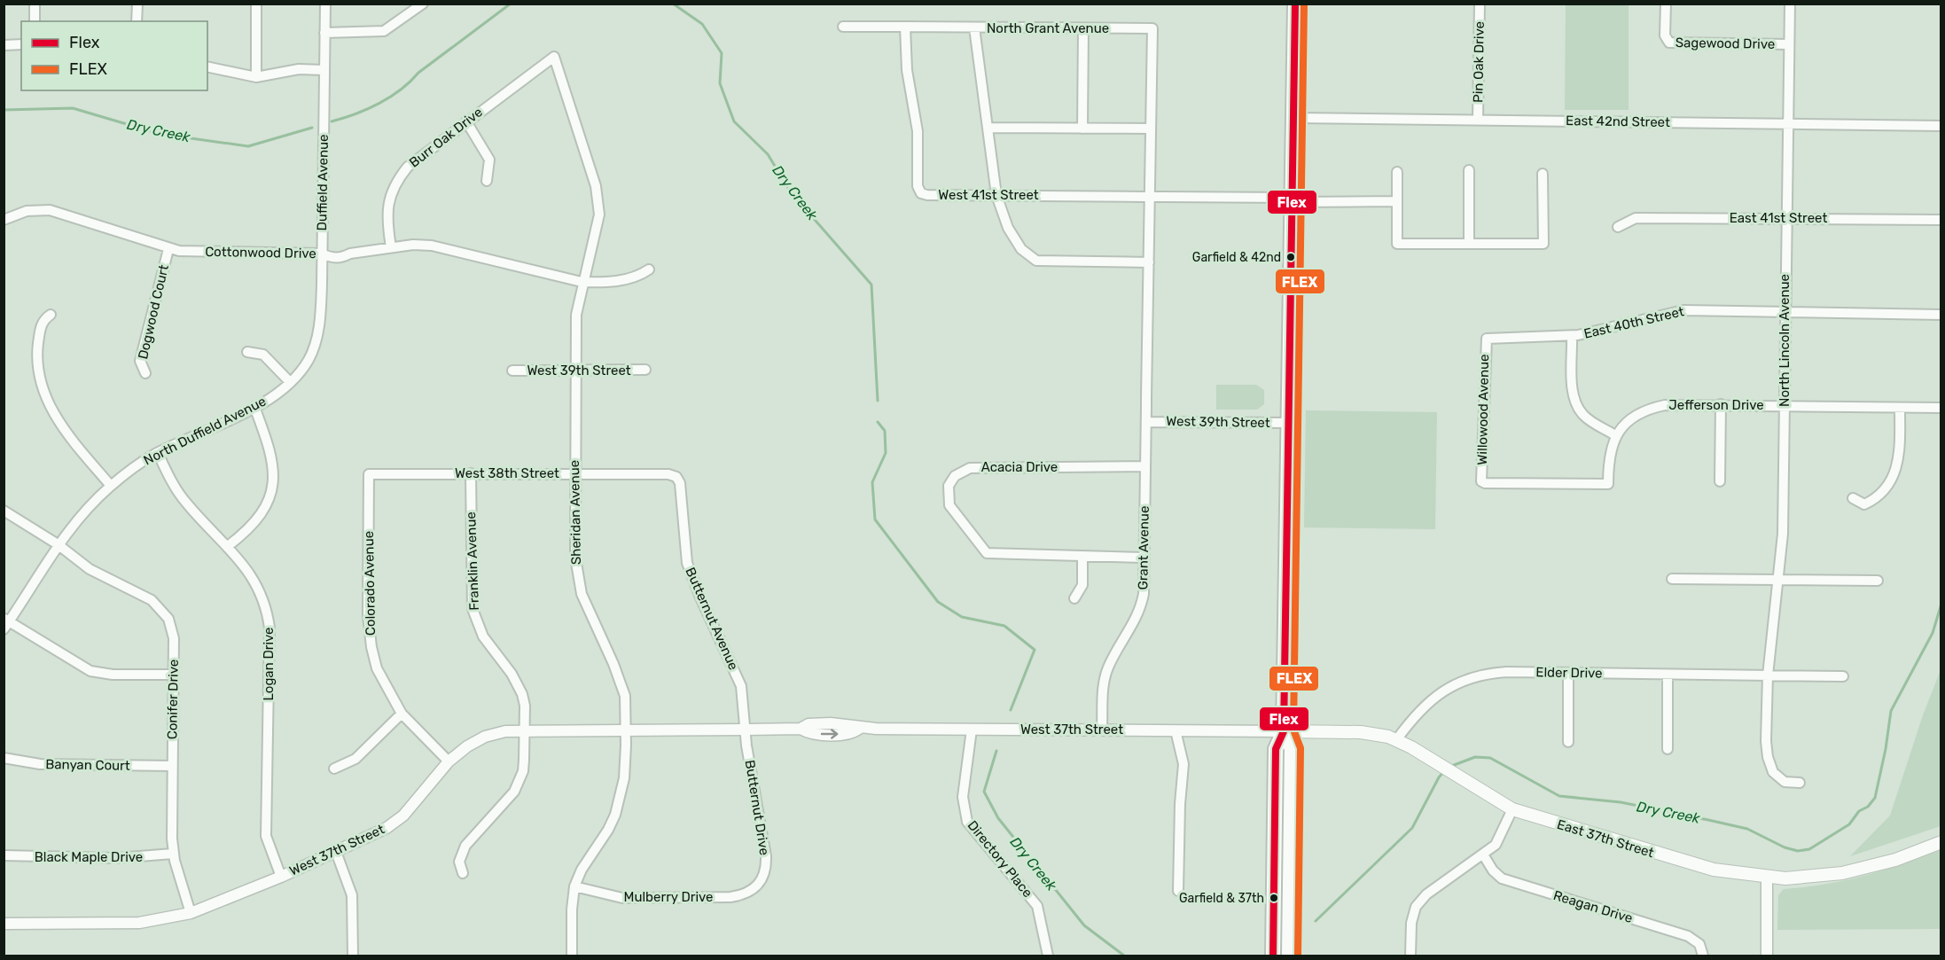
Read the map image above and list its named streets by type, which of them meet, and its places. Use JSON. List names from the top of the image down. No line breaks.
{"streets":{"main road":["East 37th Street"],"street":["North Grant Avenue","Sagewood Drive","Pin Oak Drive","East 42nd Street","Burr Oak Drive","Duffield Avenue","West 41st Street","East 41st Street","Cottonwood Drive","Dogwood Court","East 40th Street","North Lincoln Avenue","West 39th Street","Jefferson Drive","Willowood Avenue","North Duffield Avenue","Acacia Drive","West 38th Street","Sheridan Avenue","Grant Avenue","Franklin Avenue","Colorado Avenue","Butternut Avenue","Logan Drive","Elder Drive","Conifer Drive","West 37th Street","Banyan Court","Butternut Drive","Black Maple Drive","Directory Place","Mulberry Drive","Reagan Drive"]},"crossings":[["North Grant Avenue","West 41st Street"],["North Grant Avenue","West 39th Street"],["North Grant Avenue","Grant Avenue"],["Sagewood Drive","North Lincoln Avenue"],["Pin Oak Drive","East 42nd Street"],["East 42nd Street","North Lincoln Avenue"],["Burr Oak Drive","Cottonwood Drive"],["Burr Oak Drive","Sheridan Avenue"],["Duffield Avenue","Cottonwood Drive"],["Duffield Avenue","North Duffield Avenue"],["East 41st Street","North Lincoln Avenue"],["Cottonwood Drive","Dogwood Court"],["Cottonwood Drive","Sheridan Avenue"],["East 40th Street","North Lincoln Avenue"],["East 40th Street","Willowood Avenue"],["North Lincoln Avenue","Jefferson Drive"],["North Lincoln Avenue","Elder Drive"],["West 39th Street","Sheridan Avenue"],["West 39th Street","Grant Avenue"],["Jefferson Drive","Willowood Avenue"],["North Duffield Avenue","Logan Drive"],["North Duffield Avenue","Conifer Drive"],["Acacia Drive","Grant Avenue"],["West 38th Street","Sheridan Avenue"],["West 38th Street","Franklin Avenue"],["West 38th Street","Colorado Avenue"],["West 38th Street","Butternut Avenue"],["Sheridan Avenue","West 37th Street"],["Sheridan Avenue","Mulberry Drive"],["Grant Avenue","West 37th Street"],["Franklin Avenue","West 37th Street"],["Colorado Avenue","West 37th Street"],["Butternut Avenue","West 37th Street"],["Butternut Avenue","Butternut Drive"],["Logan Drive","West 37th Street"],["Elder Drive","East 37th Street"],["Conifer Drive","West 37th Street"],["Conifer Drive","Banyan Court"],["Conifer Drive","Black Maple Drive"],["West 37th Street","Butternut Drive"],["West 37th Street","East 37th Street"],["West 37th Street","Directory Place"],["Butternut Drive","Mulberry Drive"]],"water":["Dry Creek"],"places":["Garfield & 42nd","Garfield & 37th"],"lines":["transit line Flex","transit line FLEX"],"legend":["Flex","FLEX"]}
